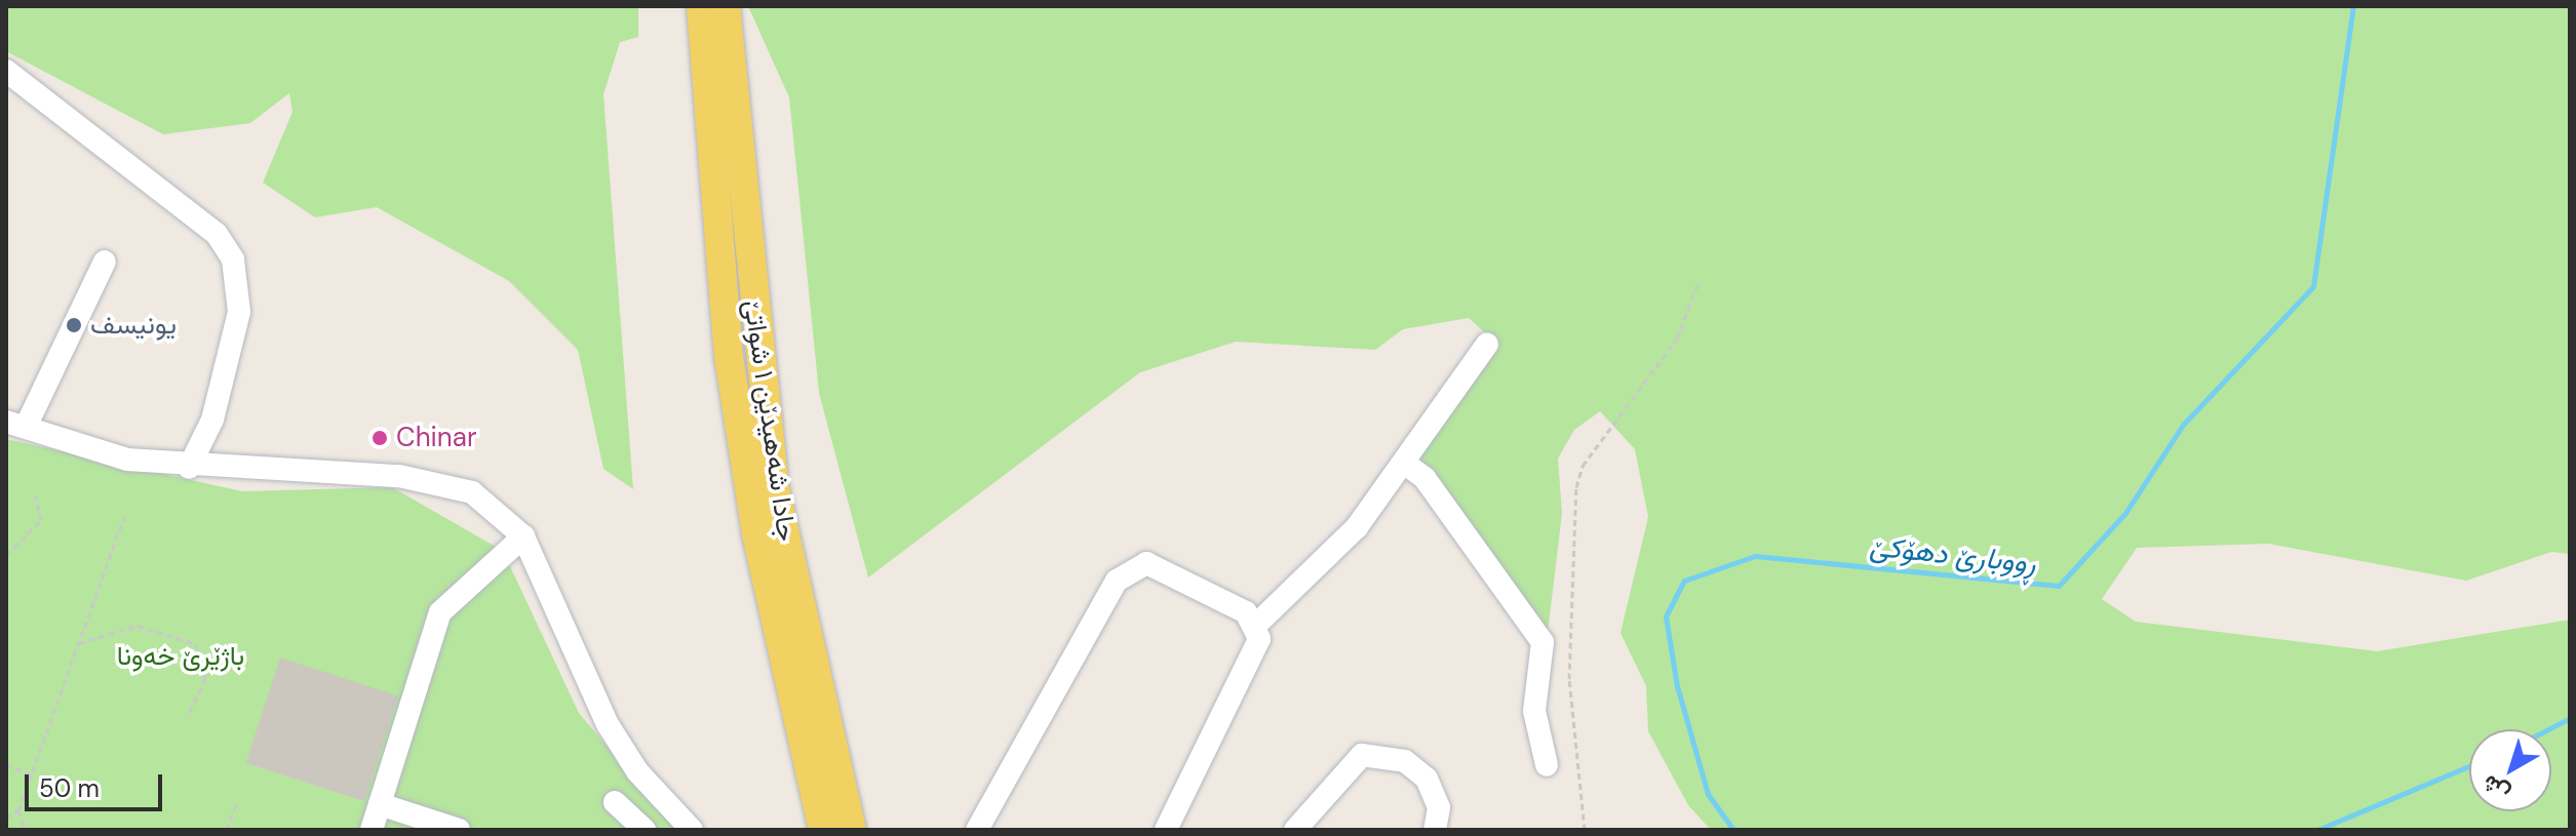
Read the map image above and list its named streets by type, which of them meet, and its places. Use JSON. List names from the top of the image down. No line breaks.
{"streets":{"main road":["جادا شەهیدێن ١ شواتێ"]},"water":["ڕووبارێ دهۆكێ"],"parks":["باژێرێ خه‌ونا"],"places":["يونيسف","Chinar"],"scale_bar":"50 m","north":"bottom left"}
